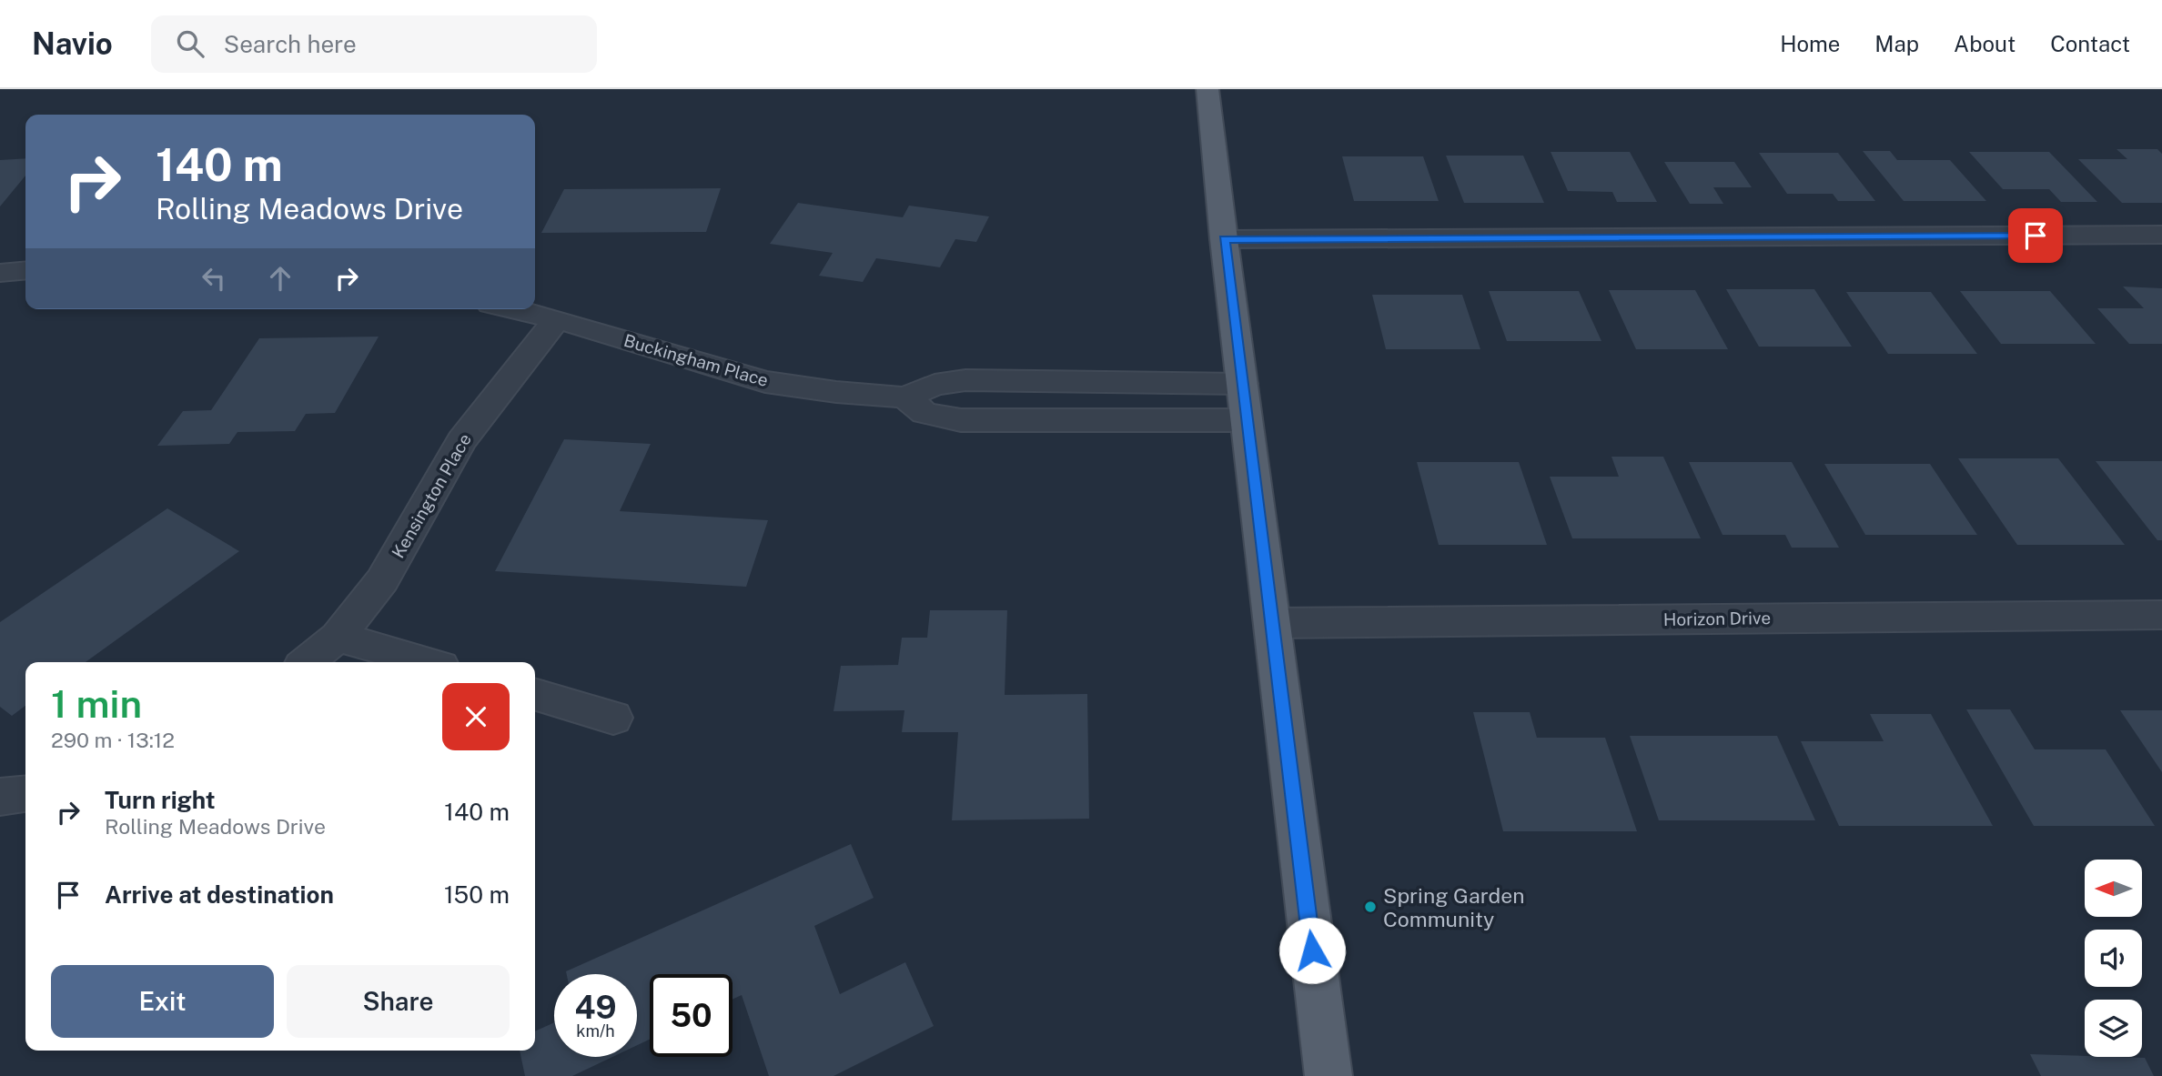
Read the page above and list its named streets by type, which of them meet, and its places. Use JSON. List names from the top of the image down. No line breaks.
{"streets":{"street":["Buckingham Place","Kensington Place","Horizon Drive"]},"crossings":[["Buckingham Place","Kensington Place"]],"places":["Spring Garden Community"],"north":"left","page":{"header":"Navio","search":"Search here","nav":["Home","Map","About","Contact"],"turn":["140 m","Rolling Meadows Drive"],"heading":["1 min","290 m · 13:12"],"list":[{"name":"Turn right","note":"Rolling Meadows Drive","value":"140 m"},{"name":"Arrive at destination","value":"150 m"}],"buttons":["Exit","Share"],"speed":"49 km/h","limit":"50"}}
